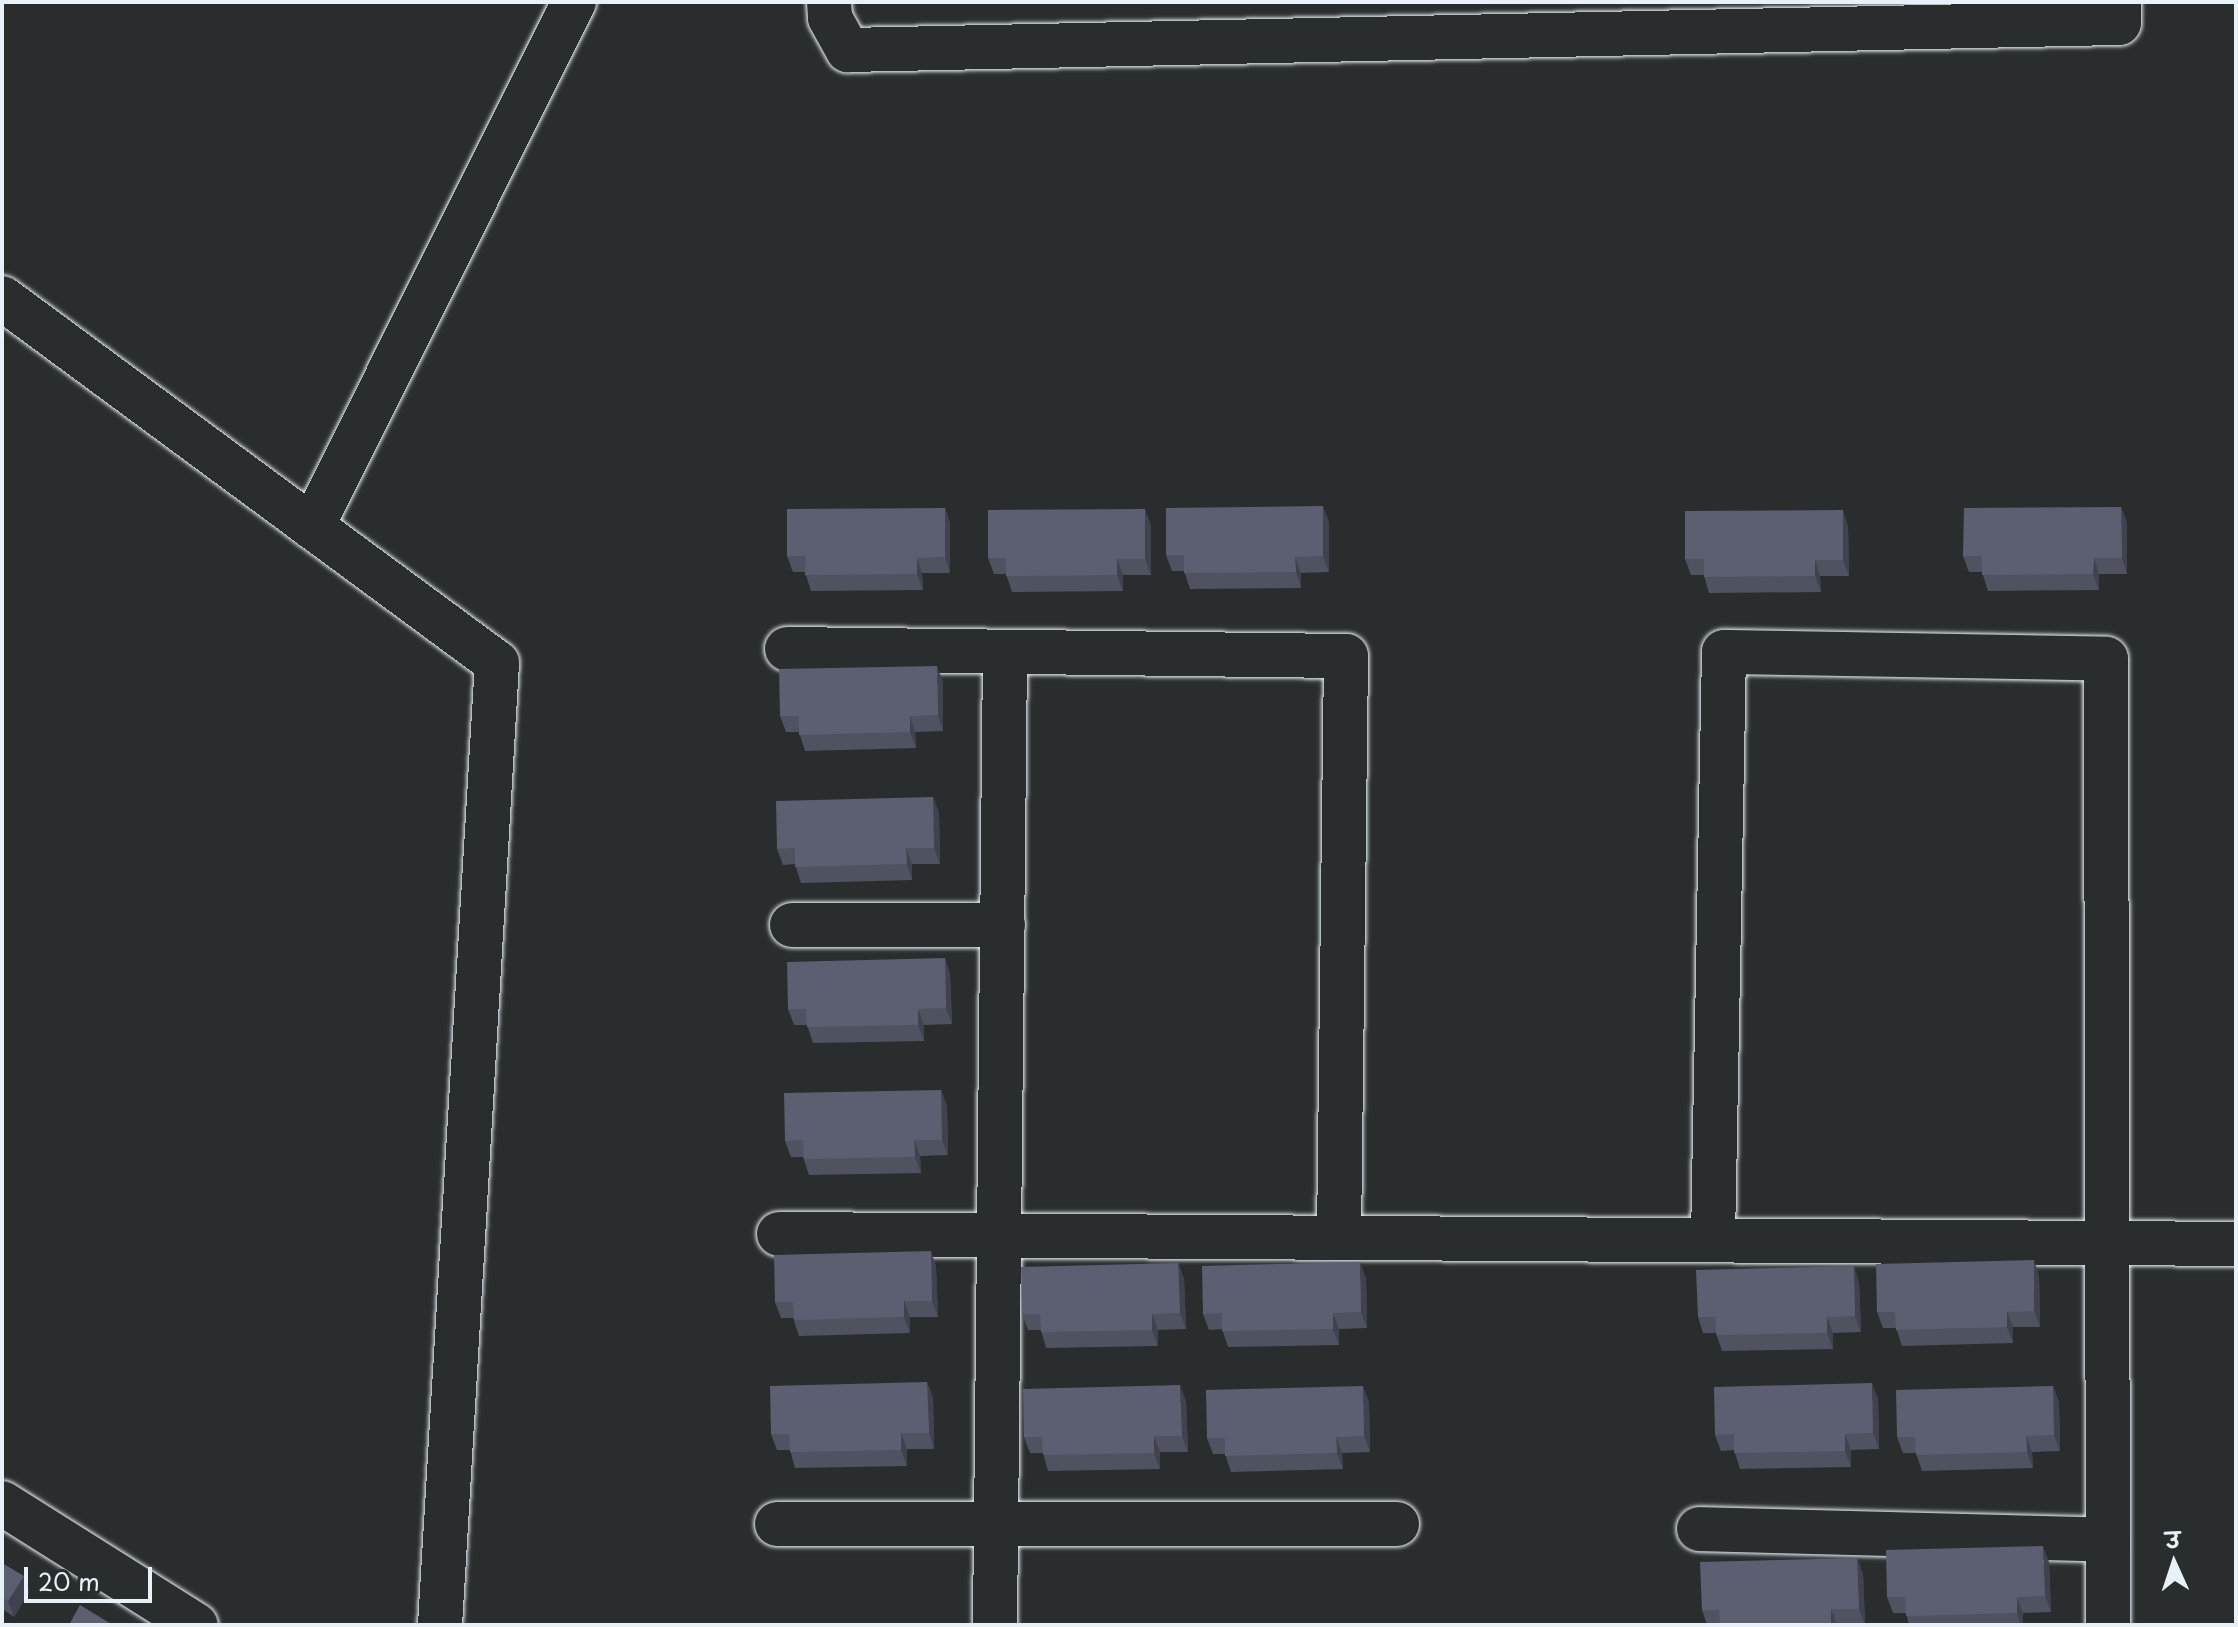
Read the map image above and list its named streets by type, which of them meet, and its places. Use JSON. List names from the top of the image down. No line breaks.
{"scale_bar":"20 m","north":"top"}
